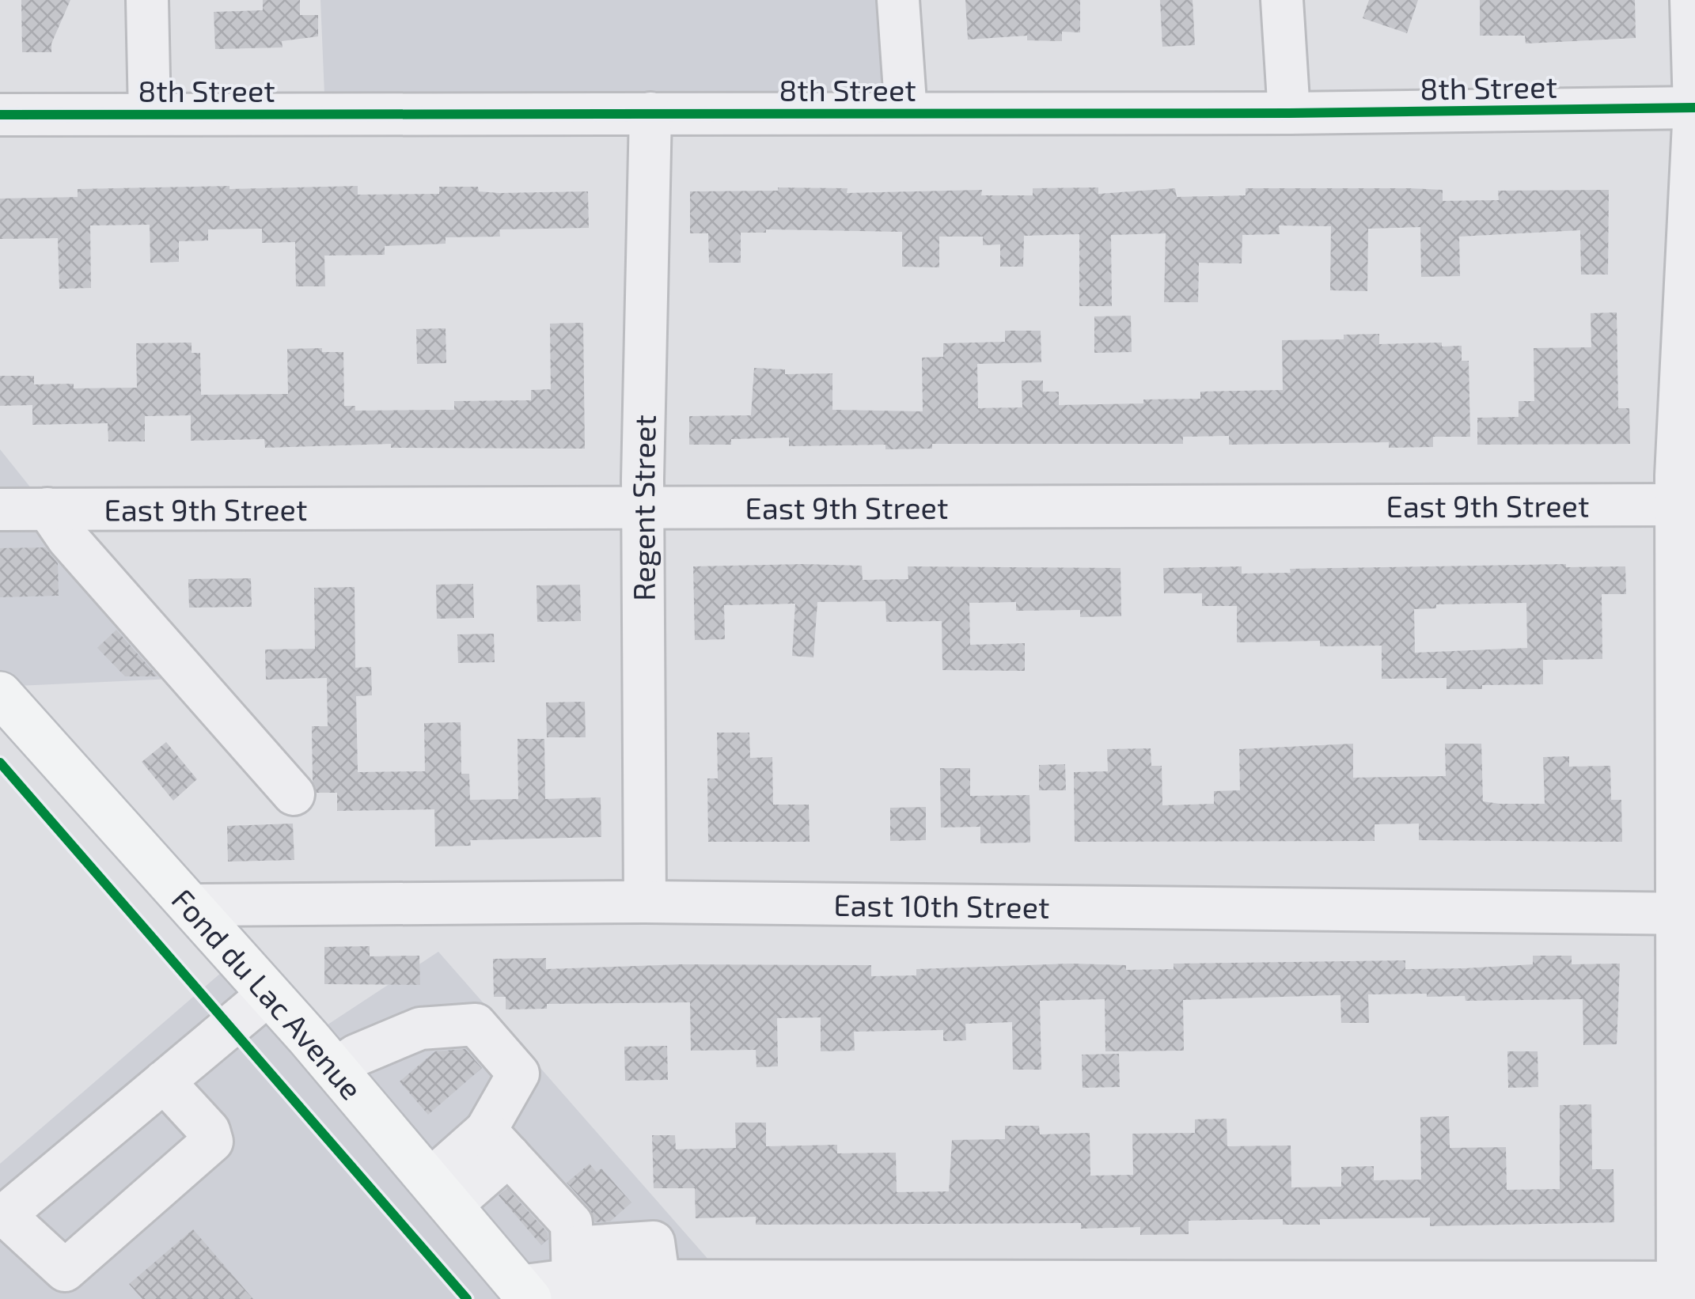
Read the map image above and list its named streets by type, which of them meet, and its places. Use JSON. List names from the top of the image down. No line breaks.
{"streets":{"main road":["Fond du Lac Avenue"],"street":["8th Street","East 9th Street","Regent Street","East 10th Street"]},"crossings":[["8th Street","Regent Street"],["East 9th Street","Regent Street"],["Regent Street","East 10th Street"],["East 10th Street","Fond du Lac Avenue"]]}
